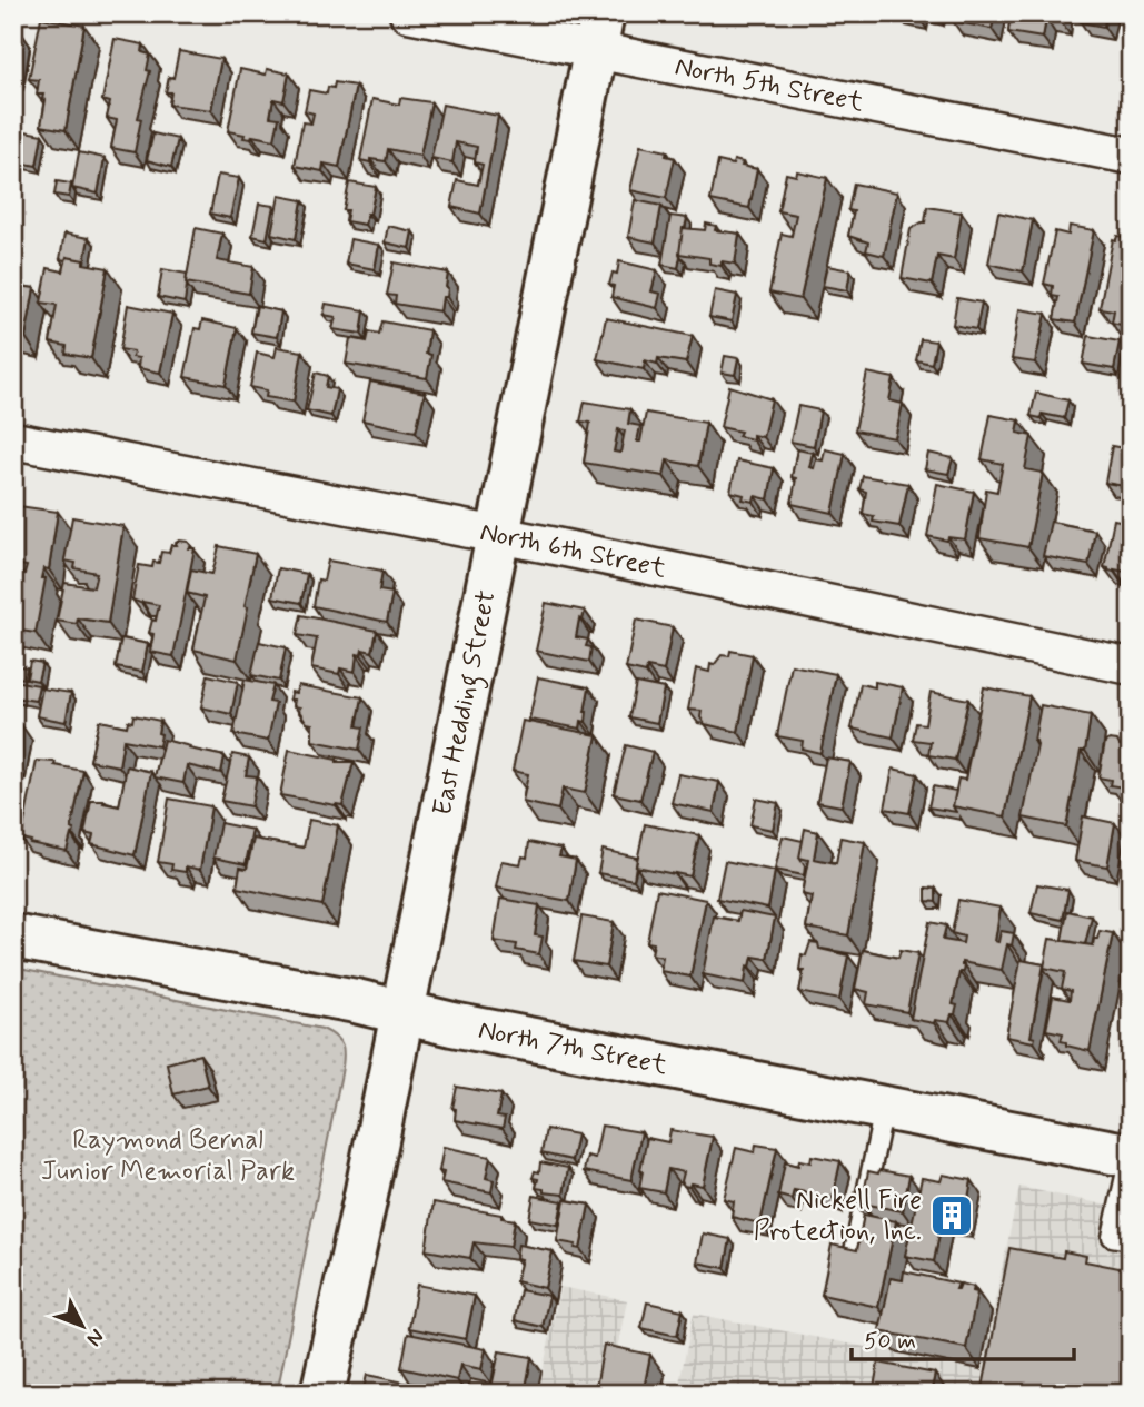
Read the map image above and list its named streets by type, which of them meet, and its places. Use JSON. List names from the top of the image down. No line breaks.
{"streets":{"main road":["East Hedding Street","North 7th Street"],"street":["North 5th Street","North 6th Street"]},"crossings":[["North 5th Street","East Hedding Street"],["North 6th Street","East Hedding Street"],["East Hedding Street","North 7th Street"]],"parks":["Raymond Bernal Junior Memorial Park"],"places":{"building":["Nickell Fire Protection, Inc."]},"scale_bar":"50 m","north":"bottom right"}
